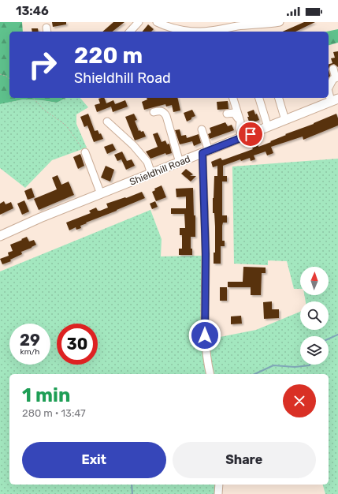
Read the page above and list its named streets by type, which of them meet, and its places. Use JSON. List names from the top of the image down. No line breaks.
{"streets":{"main road":["Shieldhill Road"]},"north":"top","page":{"status":"13:46","turn":["220 m","Shieldhill Road"],"speed":"29 km/h","limit":"30","heading":["1 min","280 m · 13:47"],"buttons":["Exit","Share"]}}
